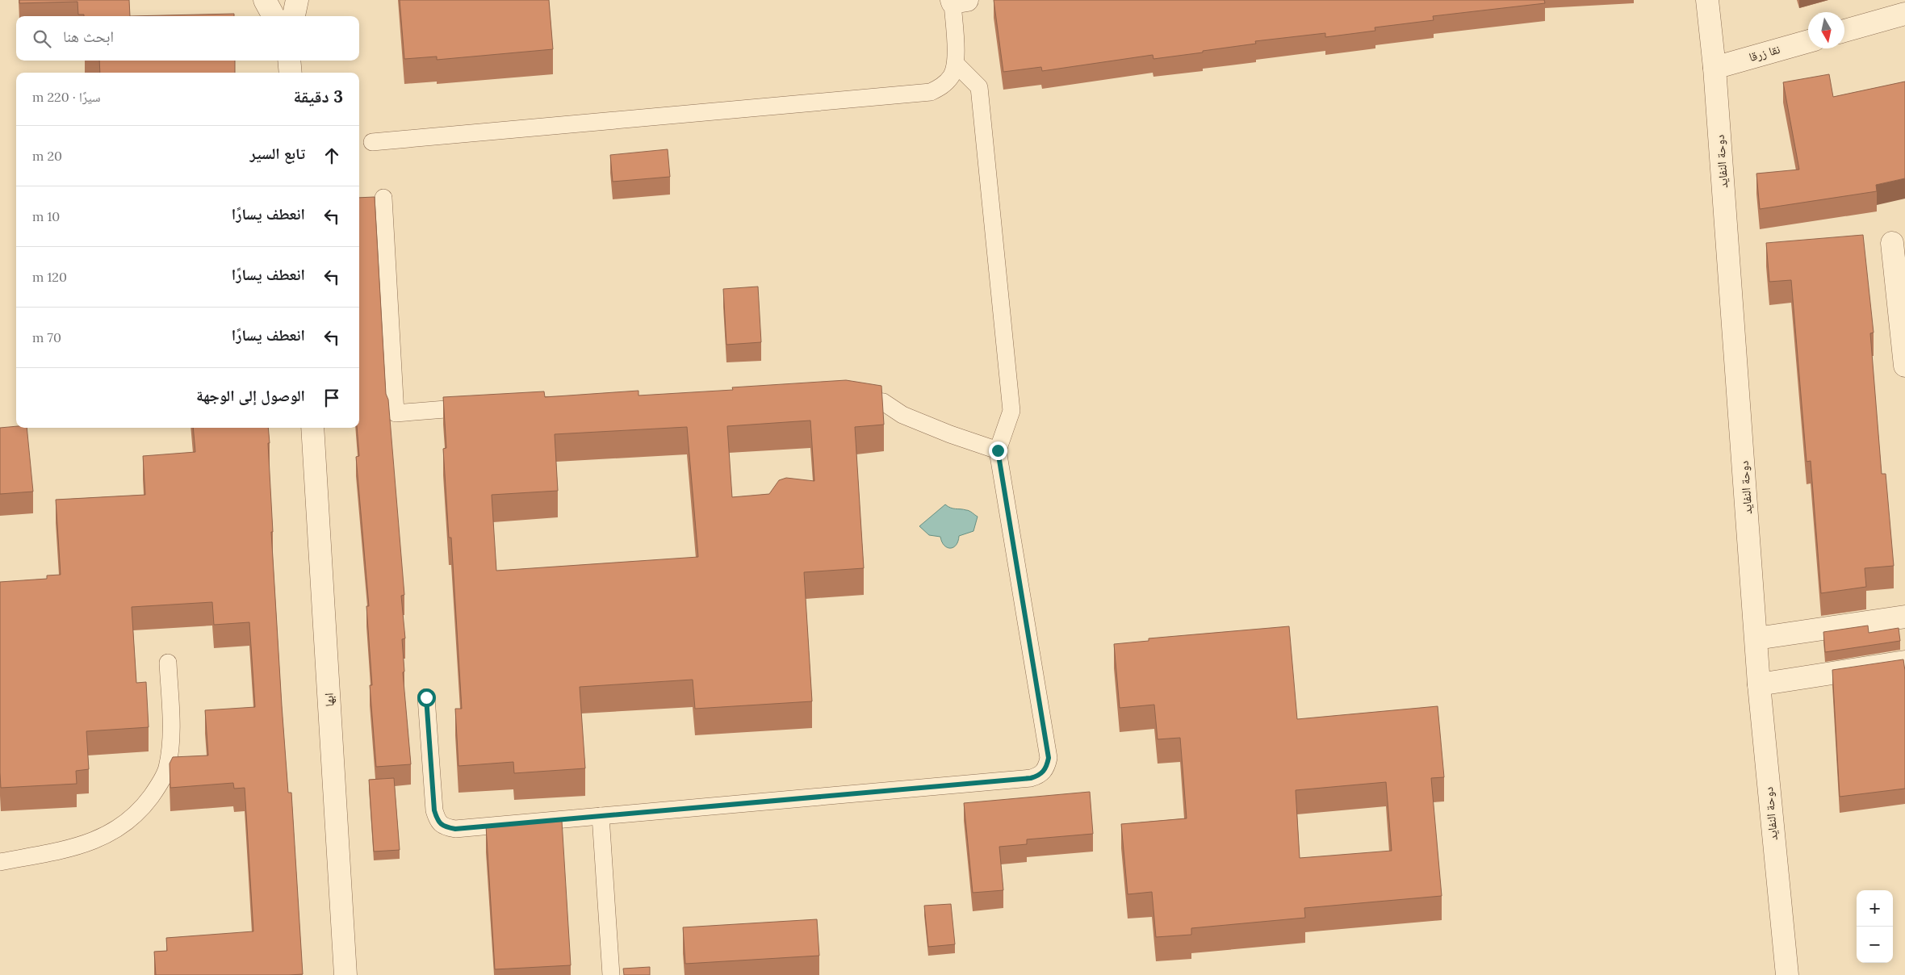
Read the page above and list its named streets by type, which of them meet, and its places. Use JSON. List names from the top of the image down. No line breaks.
{"streets":{"street":["نقا زرقا","دوحة النفايد","ابها"]},"crossings":[["نقا زرقا","دوحة النفايد"]],"north":"bottom","page":{"search":"ابحث هنا","heading":["3 دقيقة","سيرًا · 220 m"],"list":[["تابع السير","20 m"],["انعطف يسارًا","10 m"],["انعطف يسارًا","120 m"],["انعطف يسارًا","70 m"],"الوصول إلى الوجهة"],"map_buttons":["+","−"]}}
